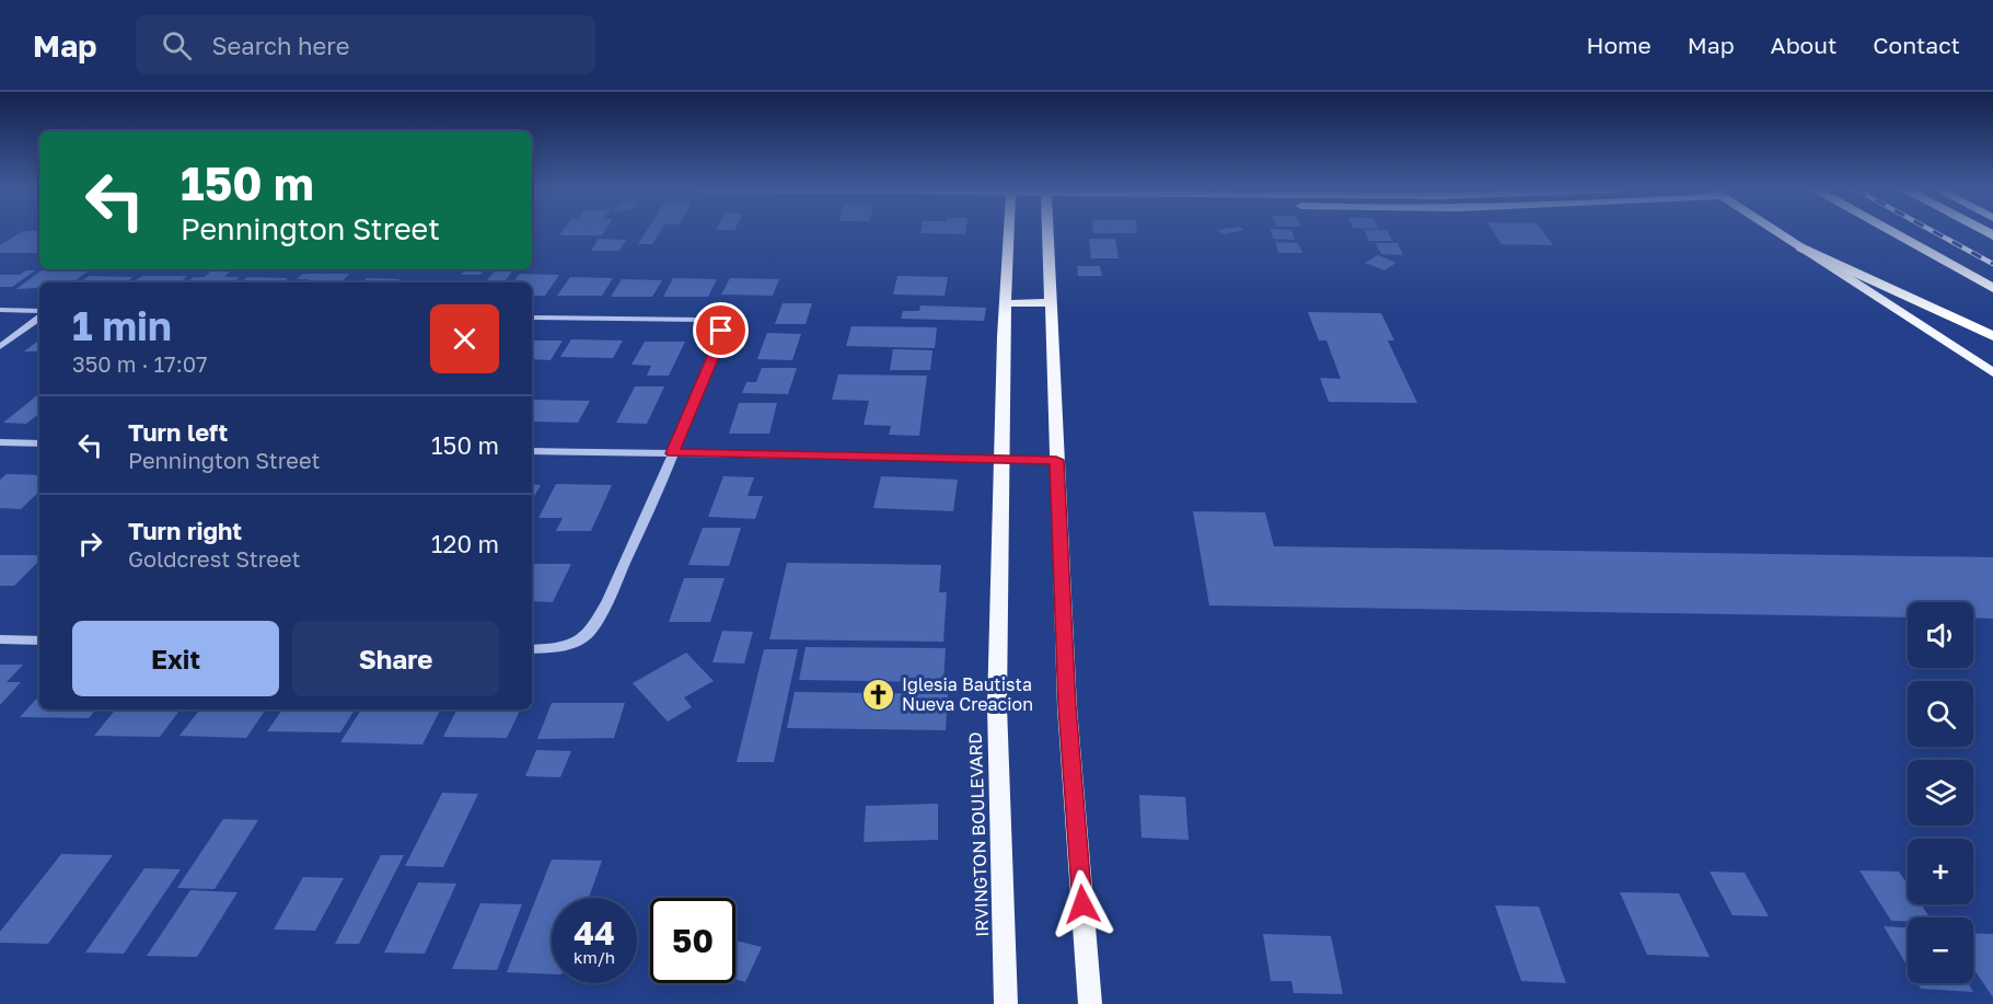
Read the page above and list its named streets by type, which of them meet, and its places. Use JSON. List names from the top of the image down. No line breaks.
{"streets":{"main road":["IRVINGTON BOULEVARD"]},"places":{"church":["Iglesia Bautista Nueva Creacion"]},"page":{"header":"Map","search":"Search here","nav":["Home","Map","About","Contact"],"turn":["150 m","Pennington Street"],"heading":["1 min","350 m · 17:07"],"list":[{"name":"Turn left","note":"Pennington Street","value":"150 m"},{"name":"Turn right","note":"Goldcrest Street","value":"120 m"}],"map_buttons":["+","−"],"buttons":["Exit","Share"],"speed":"44 km/h","limit":"50"}}
